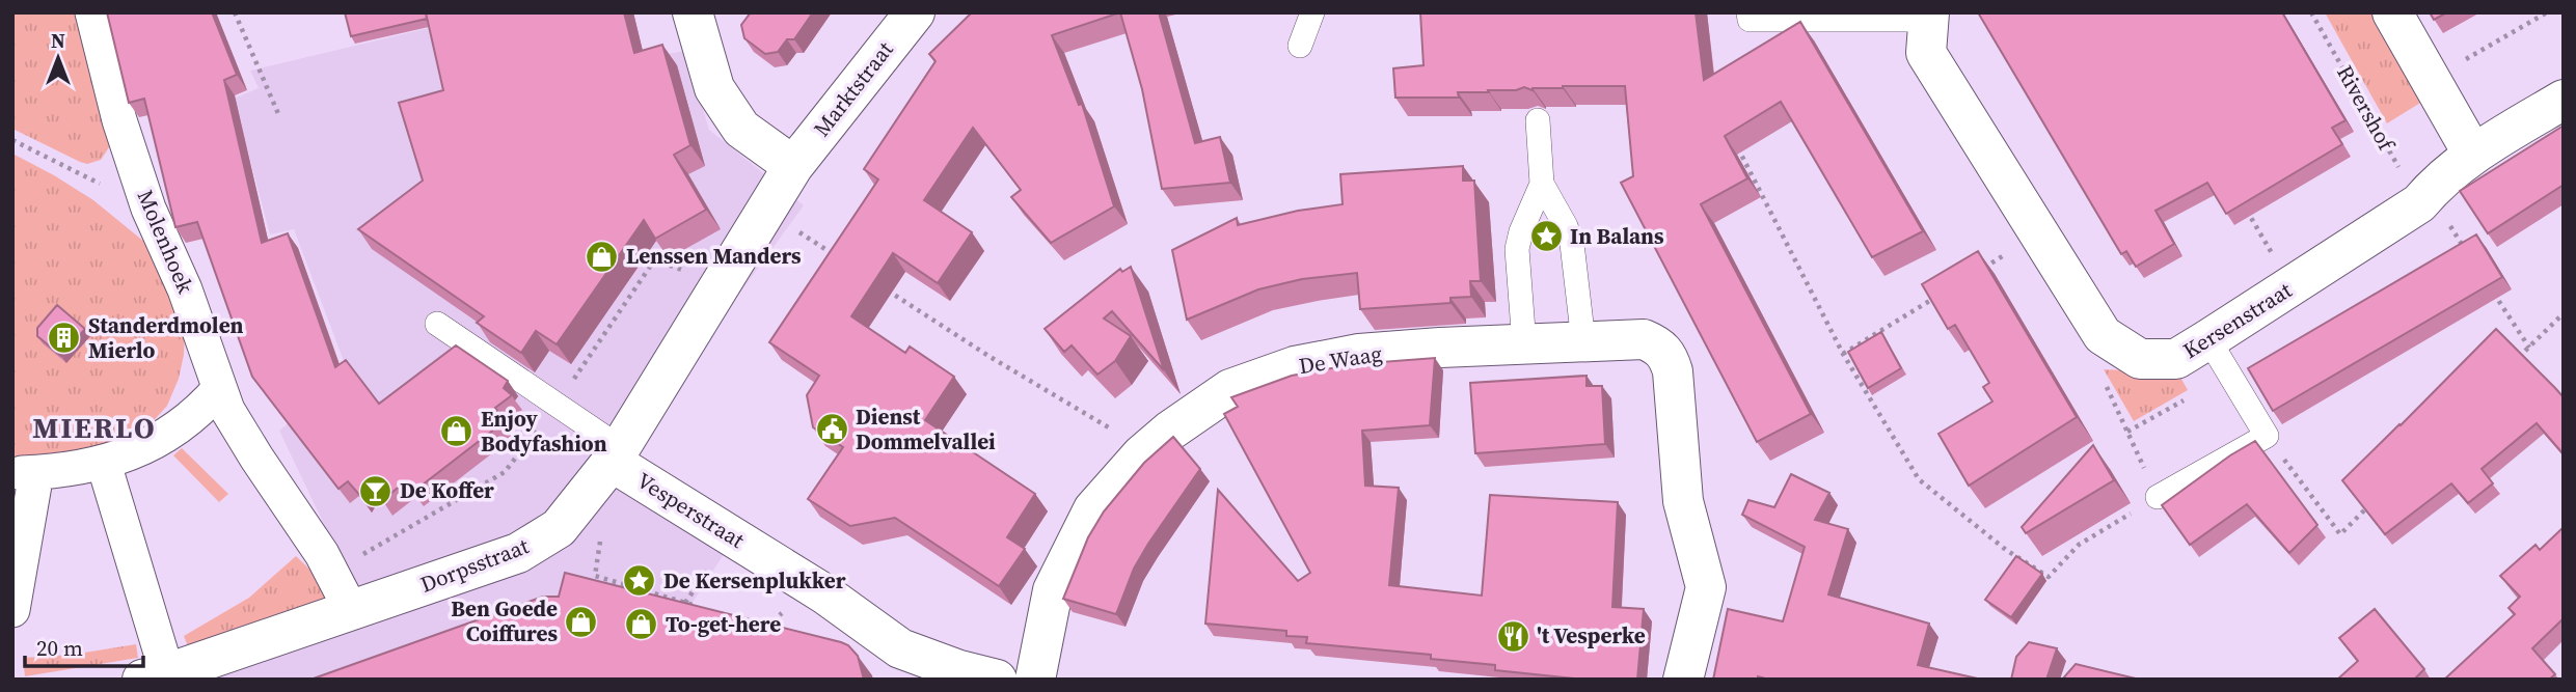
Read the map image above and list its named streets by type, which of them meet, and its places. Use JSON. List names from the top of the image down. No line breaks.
{"streets":{"street":["Marktstraat","Molenhoek","Kersenstraat","De Waag","Vesperstraat","Dorpsstraat"],"path":["Rivershof"]},"crossings":[["Marktstraat","Dorpsstraat"],["Rivershof","Kersenstraat"],["Molenhoek","Dorpsstraat"],["Vesperstraat","Dorpsstraat"]],"districts":["MIERLO"],"places":{"place":["In Balans","De Kersenplukker"],"shop":["Lenssen Manders","Enjoy Bodyfashion","Ben Goede Coiffures","To-get-here"],"building":["Standerdmolen Mierlo"],"public building":["Dienst Dommelvallei"],"bar":["De Koffer"],"restaurant":["'t Vesperke"]},"scale_bar":"20 m","north":"top"}
